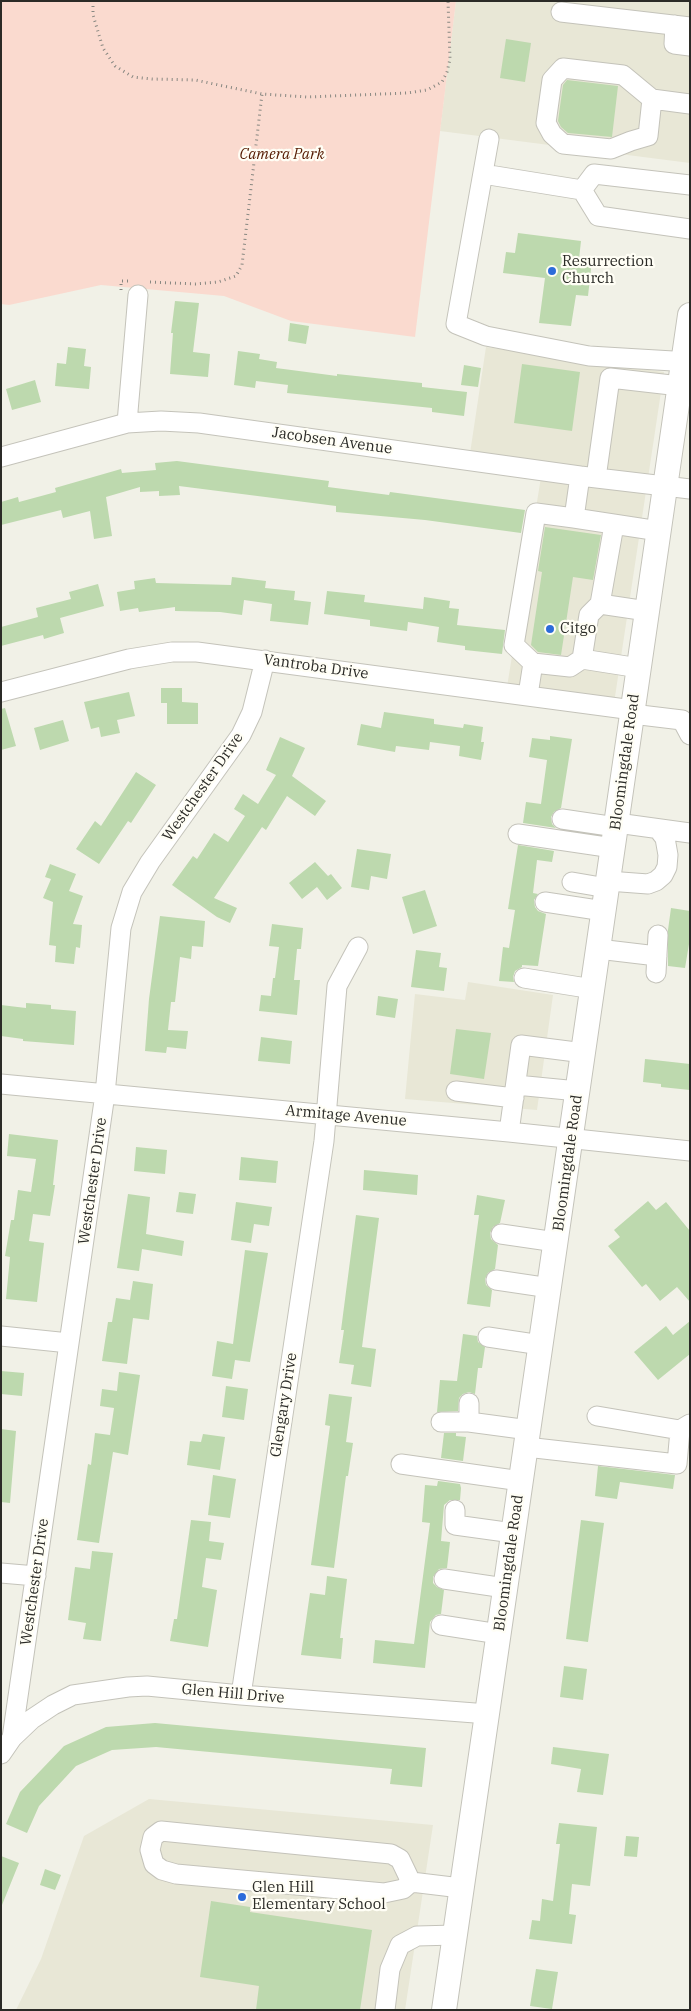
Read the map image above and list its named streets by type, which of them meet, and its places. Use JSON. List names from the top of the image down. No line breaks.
{"streets":{"main road":["Bloomingdale Road"],"street":["Jacobsen Avenue","Vantroba Drive","Westchester Drive","Armitage Avenue","Glengary Drive","Glen Hill Drive"]},"crossings":[["Jacobsen Avenue","Bloomingdale Road"],["Vantroba Drive","Bloomingdale Road"],["Vantroba Drive","Westchester Drive"],["Bloomingdale Road","Armitage Avenue"],["Bloomingdale Road","Glen Hill Drive"],["Westchester Drive","Armitage Avenue"],["Westchester Drive","Glen Hill Drive"],["Armitage Avenue","Glengary Drive"],["Glengary Drive","Glen Hill Drive"]],"parks":["Camera Park"],"places":["Resurrection Church","Citgo","Glen Hill Elementary School"]}
